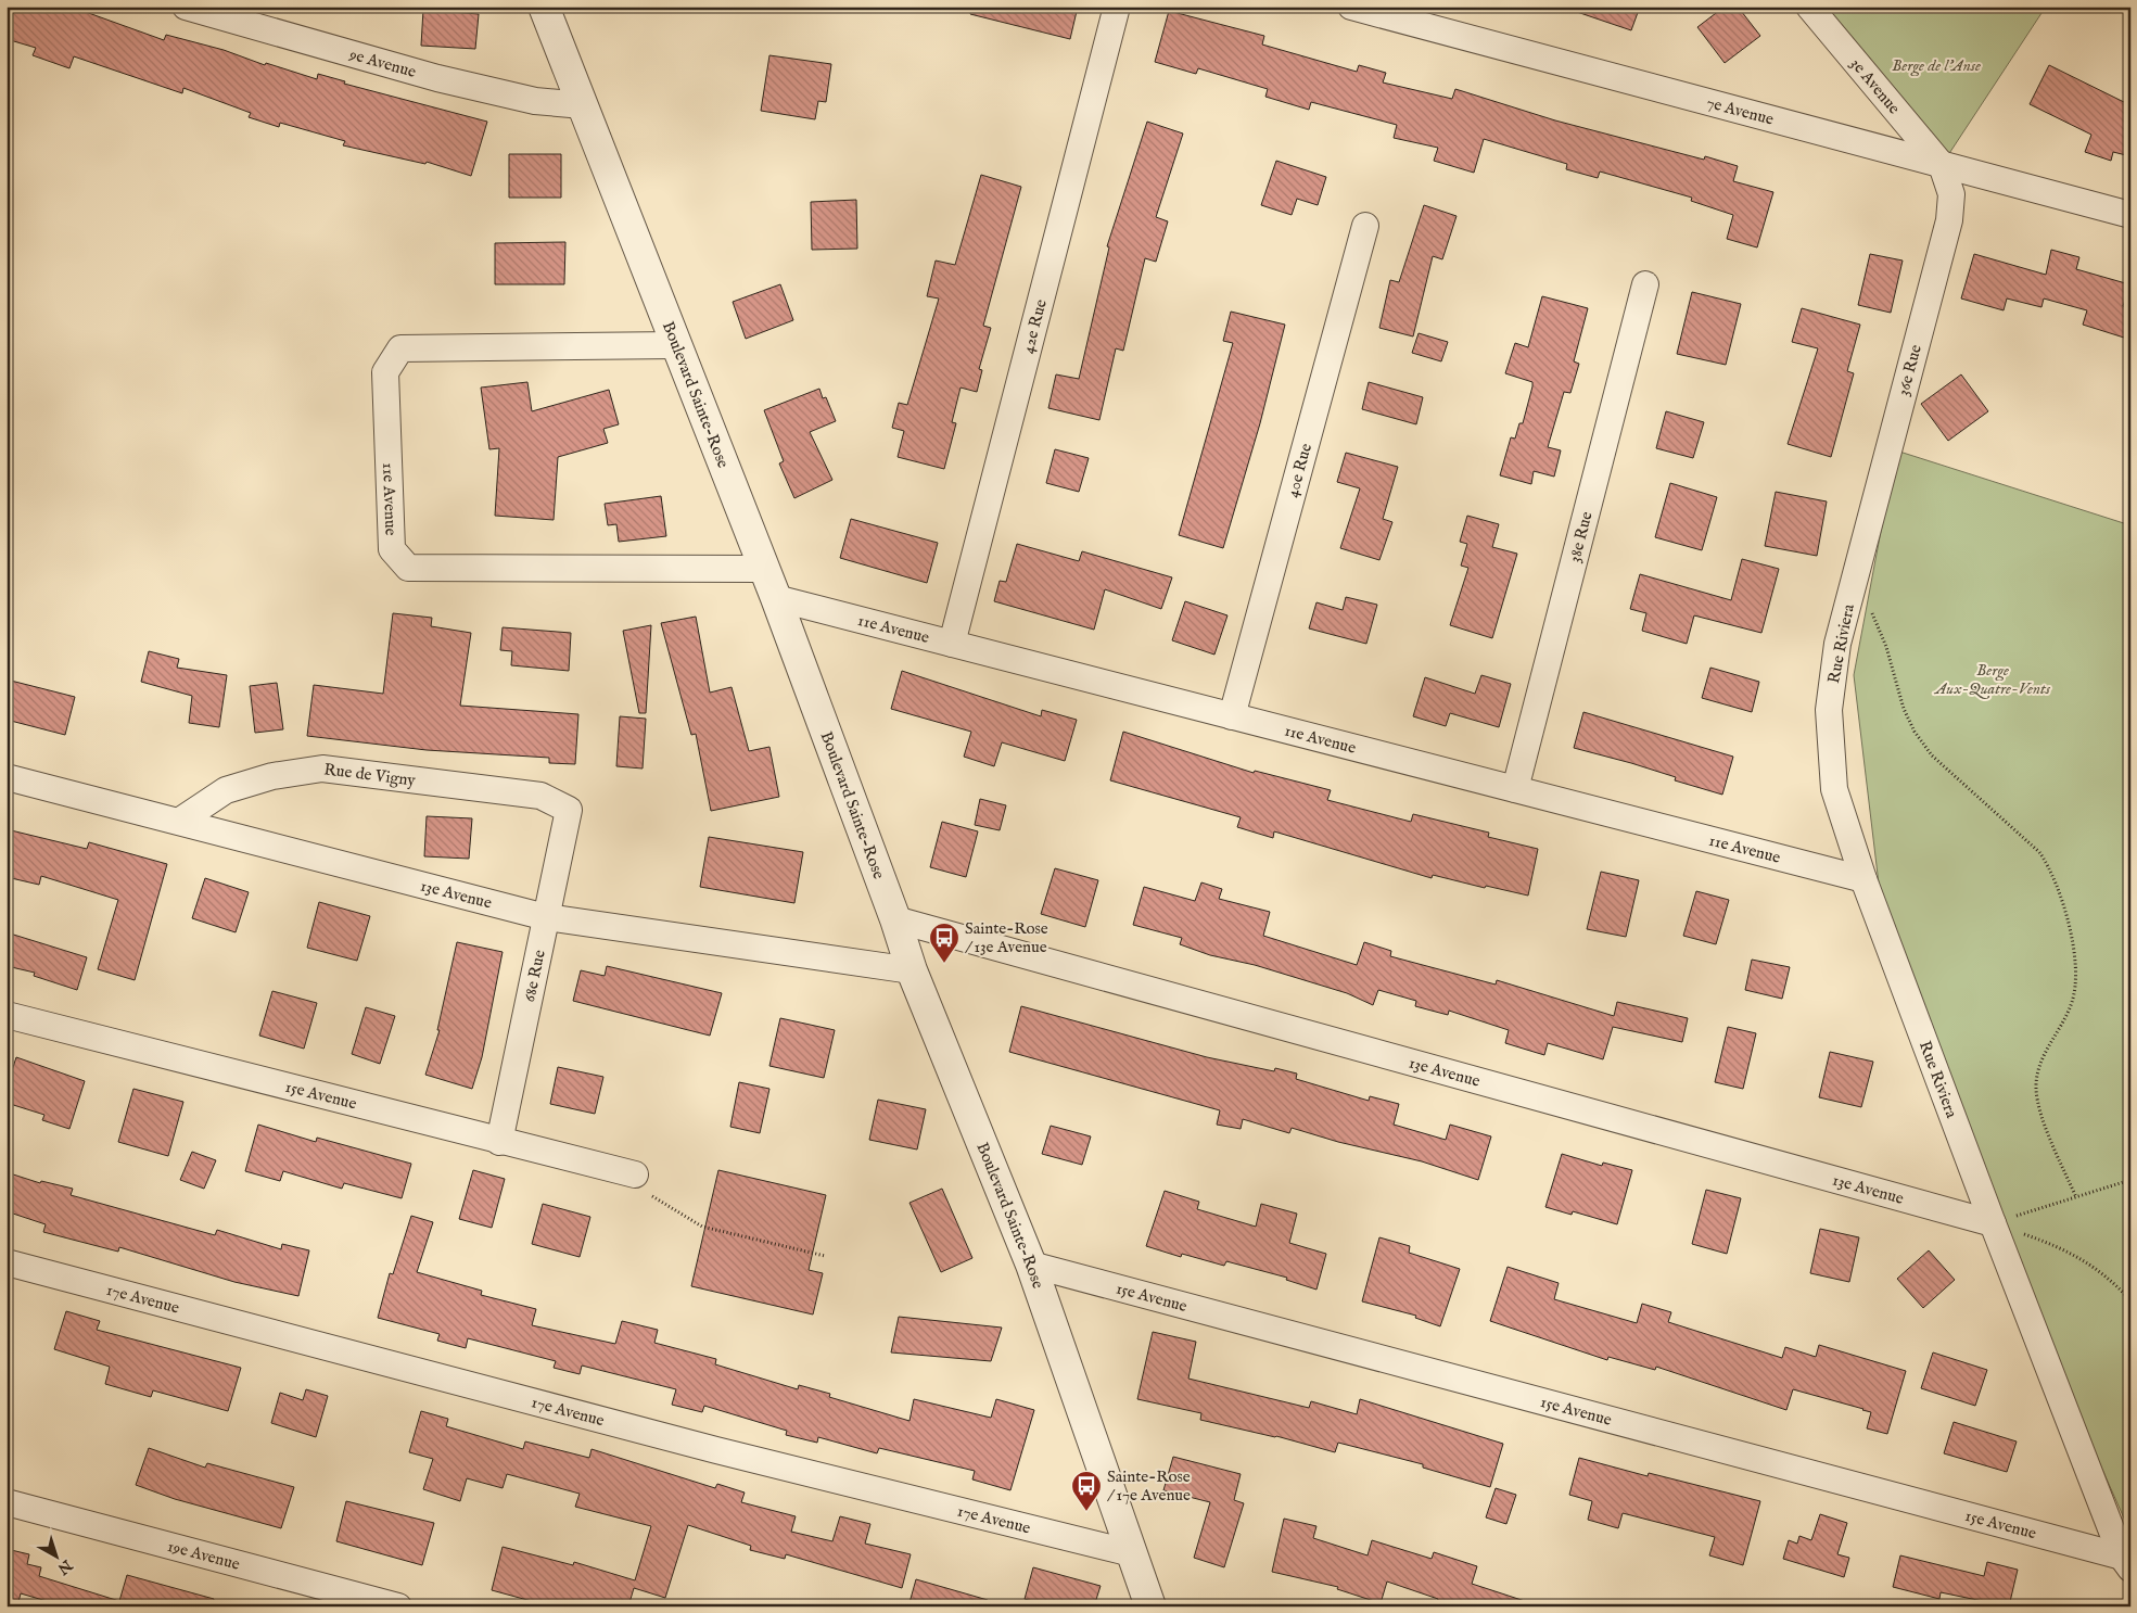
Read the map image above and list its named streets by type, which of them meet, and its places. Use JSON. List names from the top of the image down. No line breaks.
{"streets":{"street":["9e Avenue","3e Avenue","7e Avenue","42e Rue","36e Rue","Boulevard Sainte-Rose","40e Rue","11e Avenue","38e Rue","Rue Riviera","Rue de Vigny","13e Avenue","68e Rue","15e Avenue","17e Avenue","19e Avenue"]},"crossings":[["9e Avenue","Boulevard Sainte-Rose"],["3e Avenue","7e Avenue"],["3e Avenue","36e Rue"],["7e Avenue","36e Rue"],["42e Rue","11e Avenue"],["36e Rue","Rue Riviera"],["Boulevard Sainte-Rose","11e Avenue"],["Boulevard Sainte-Rose","13e Avenue"],["Boulevard Sainte-Rose","15e Avenue"],["Boulevard Sainte-Rose","17e Avenue"],["40e Rue","11e Avenue"],["11e Avenue","38e Rue"],["11e Avenue","Rue Riviera"],["Rue Riviera","13e Avenue"],["Rue Riviera","15e Avenue"],["Rue de Vigny","13e Avenue"],["Rue de Vigny","68e Rue"],["13e Avenue","68e Rue"],["68e Rue","15e Avenue"]],"parks":["Berge de l'Anse","Berge Aux-Quatre-Vents"],"places":{"bus stop":["Sainte-Rose / 13e Avenue","Sainte-Rose / 17e Avenue"]},"north":"bottom right"}
